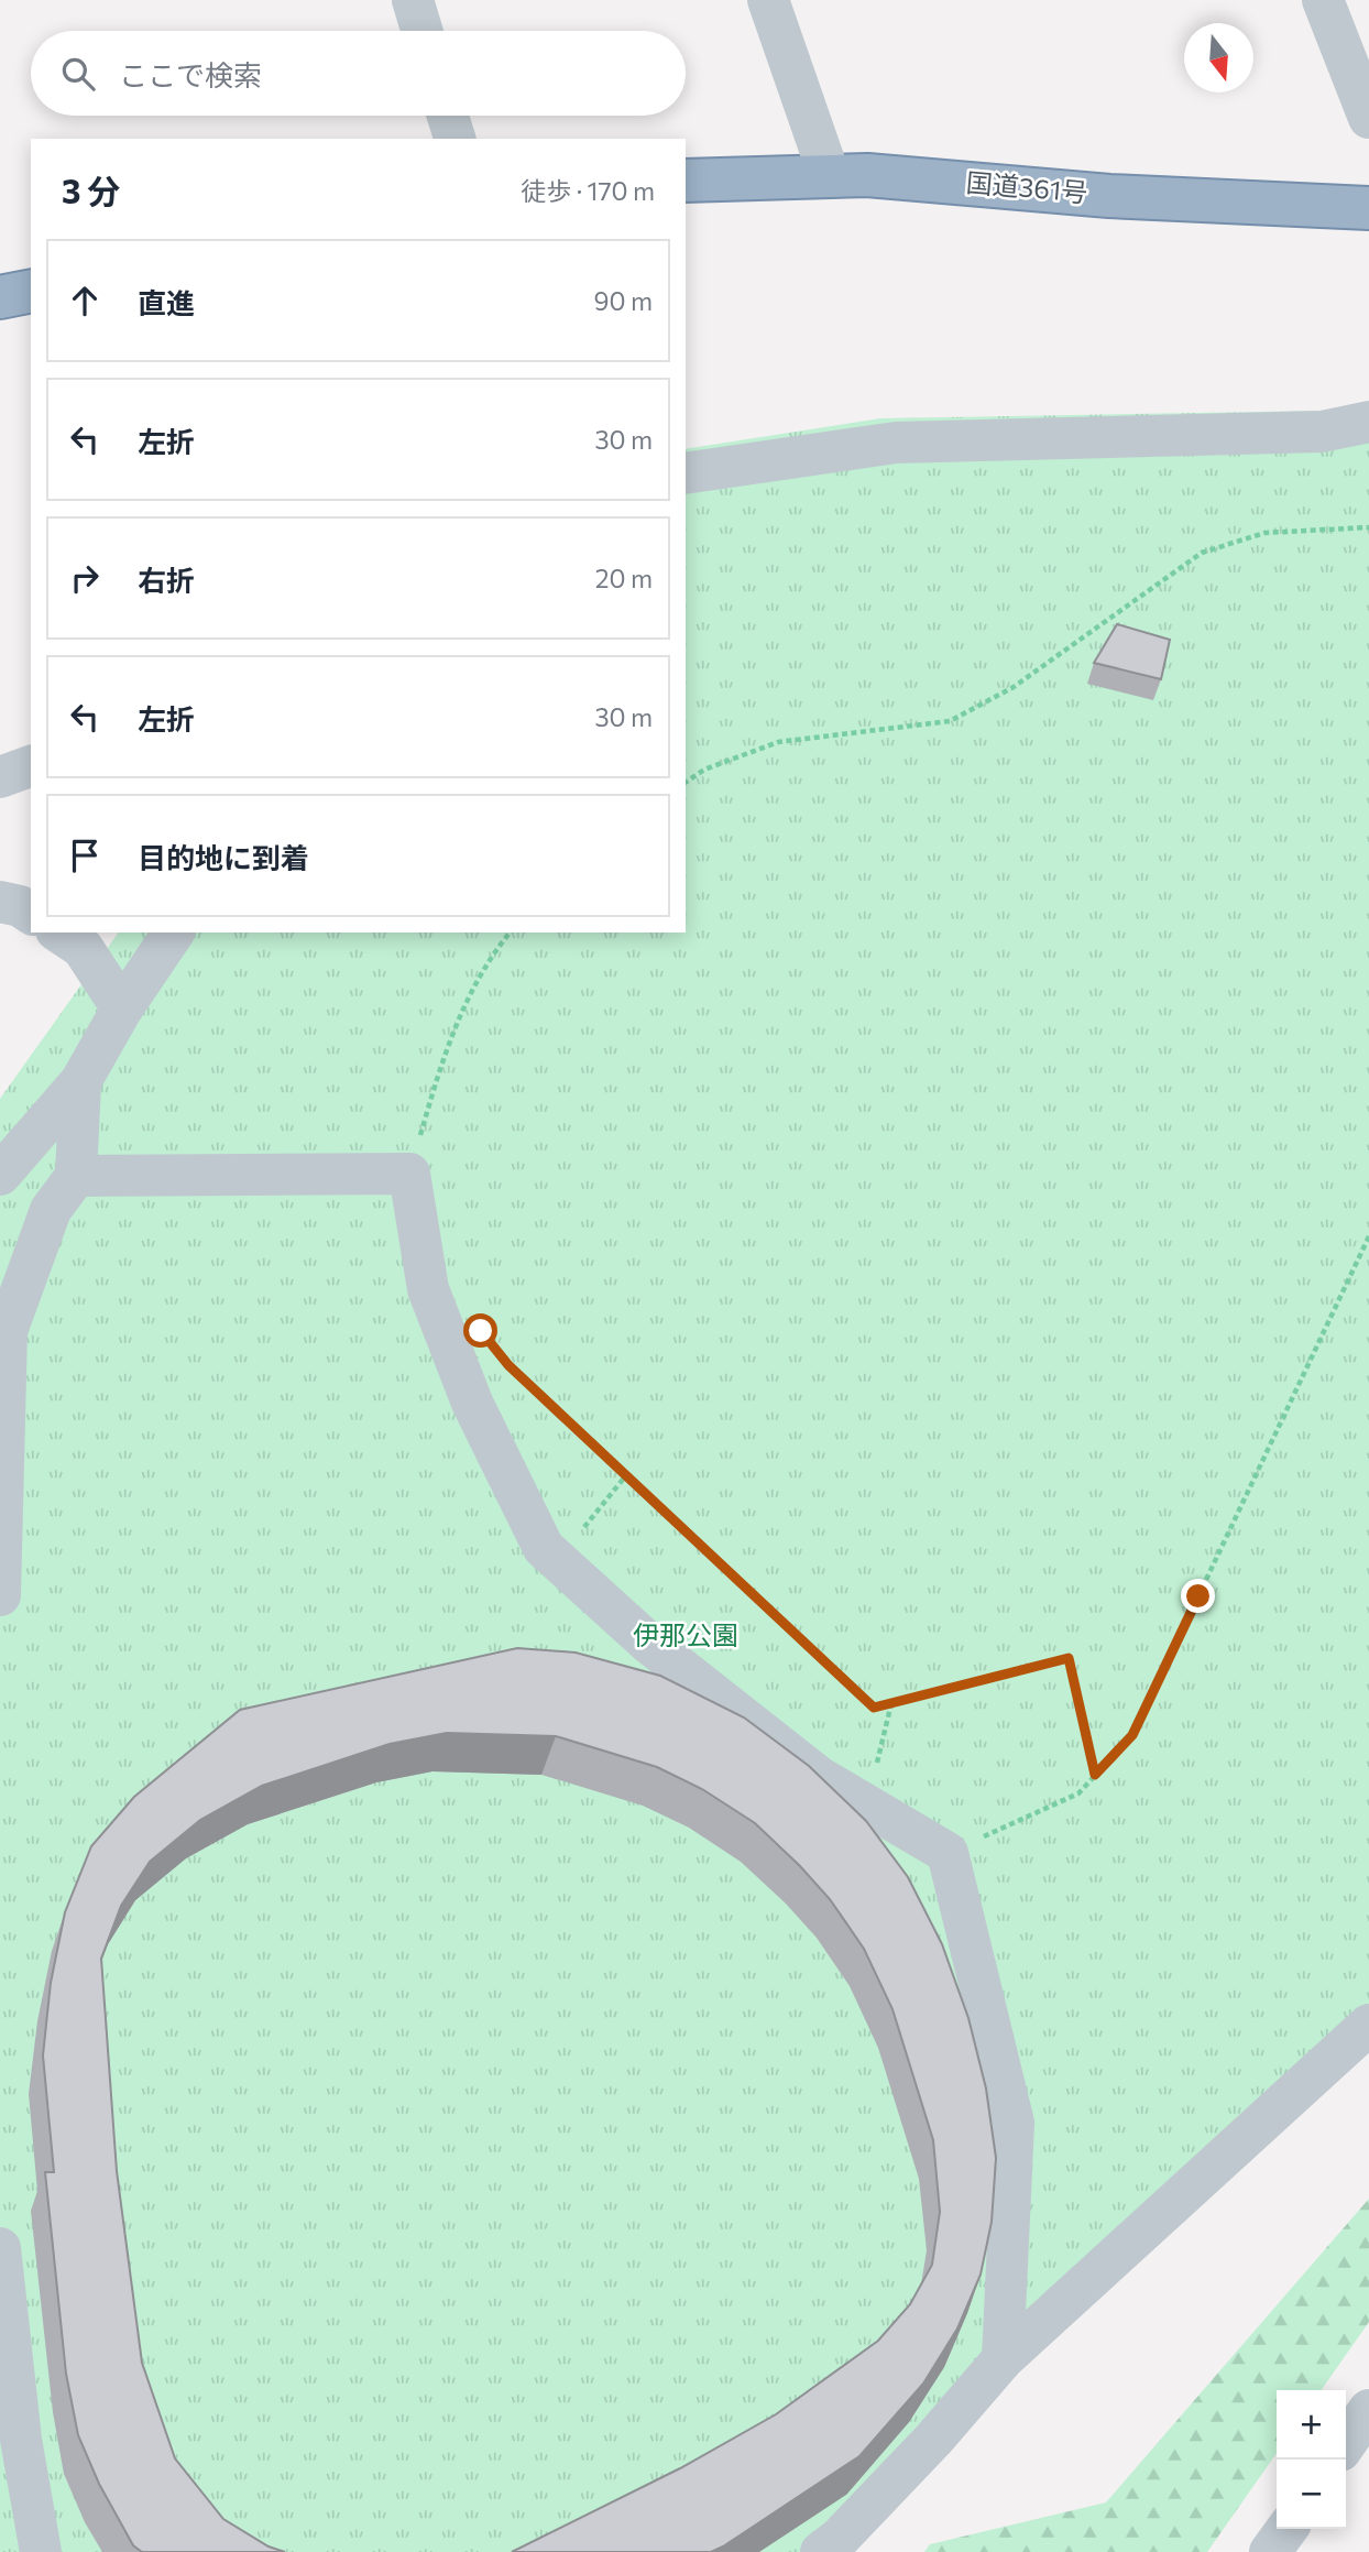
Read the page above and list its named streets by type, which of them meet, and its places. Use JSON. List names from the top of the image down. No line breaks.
{"streets":{"highway":["国道361号"]},"parks":["伊那公園"],"north":"bottom","page":{"search":"ここで検索","heading":["3 分","徒歩 · 170 m"],"list":[["直進","90 m"],["左折","30 m"],["右折","20 m"],["左折","30 m"],"目的地に到着"],"map_buttons":["+","−"]}}
